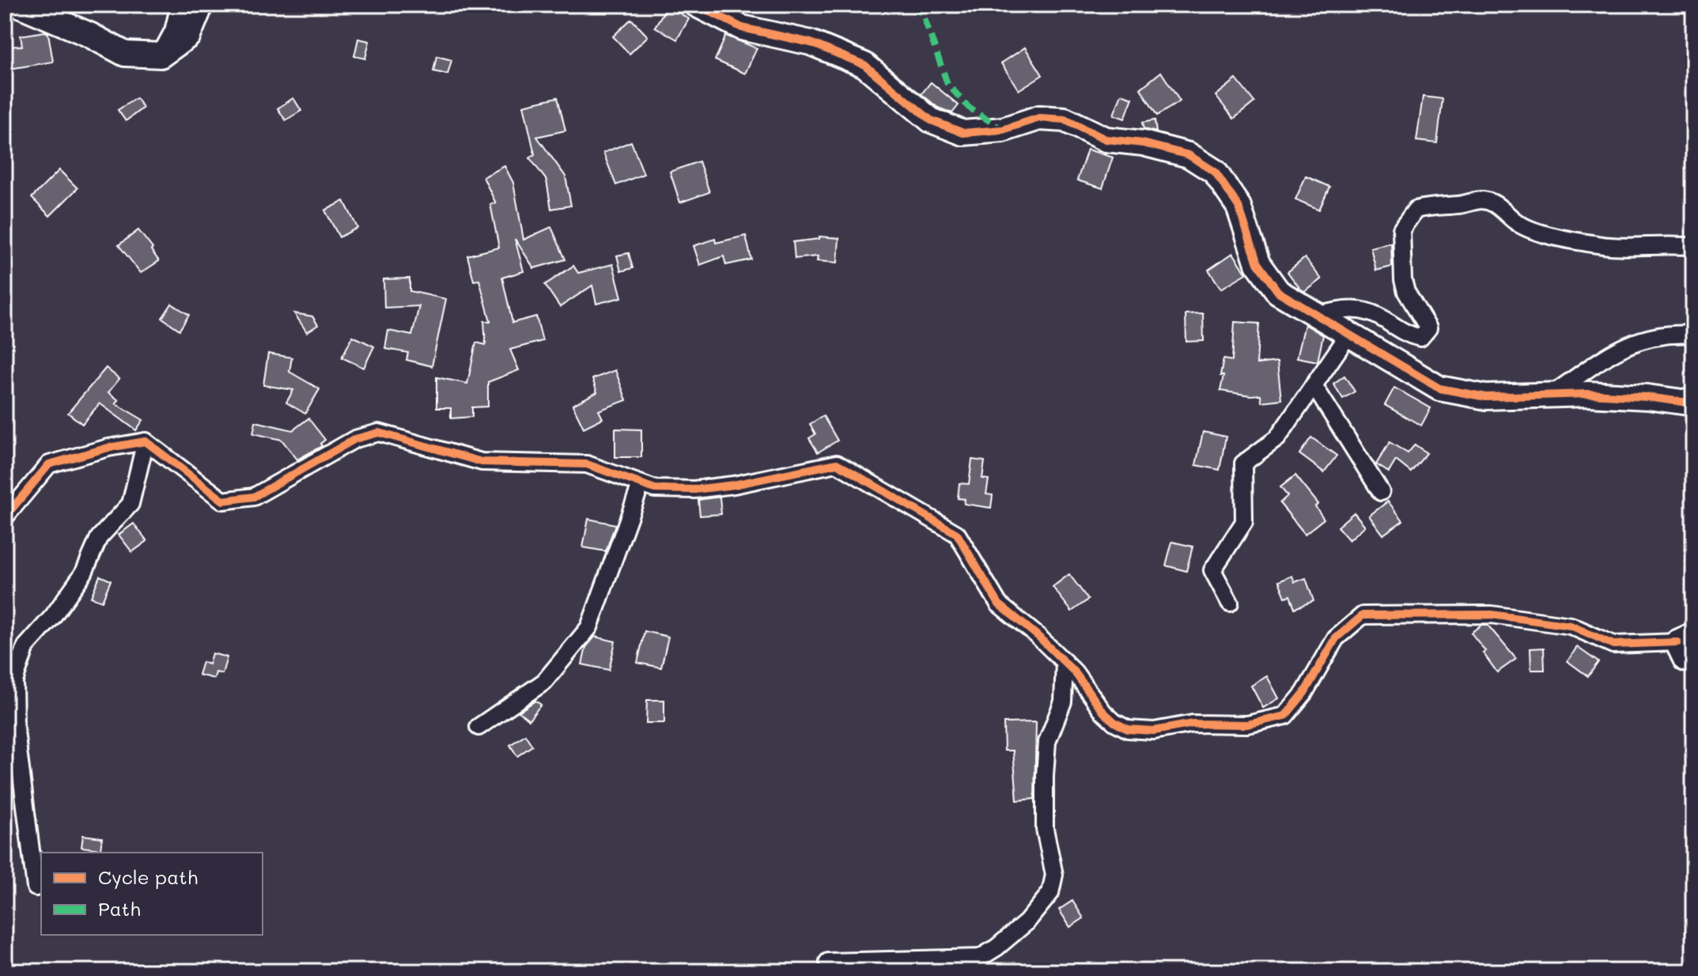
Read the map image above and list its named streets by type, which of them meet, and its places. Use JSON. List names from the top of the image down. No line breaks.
{"legend":["Cycle path","Path"]}
